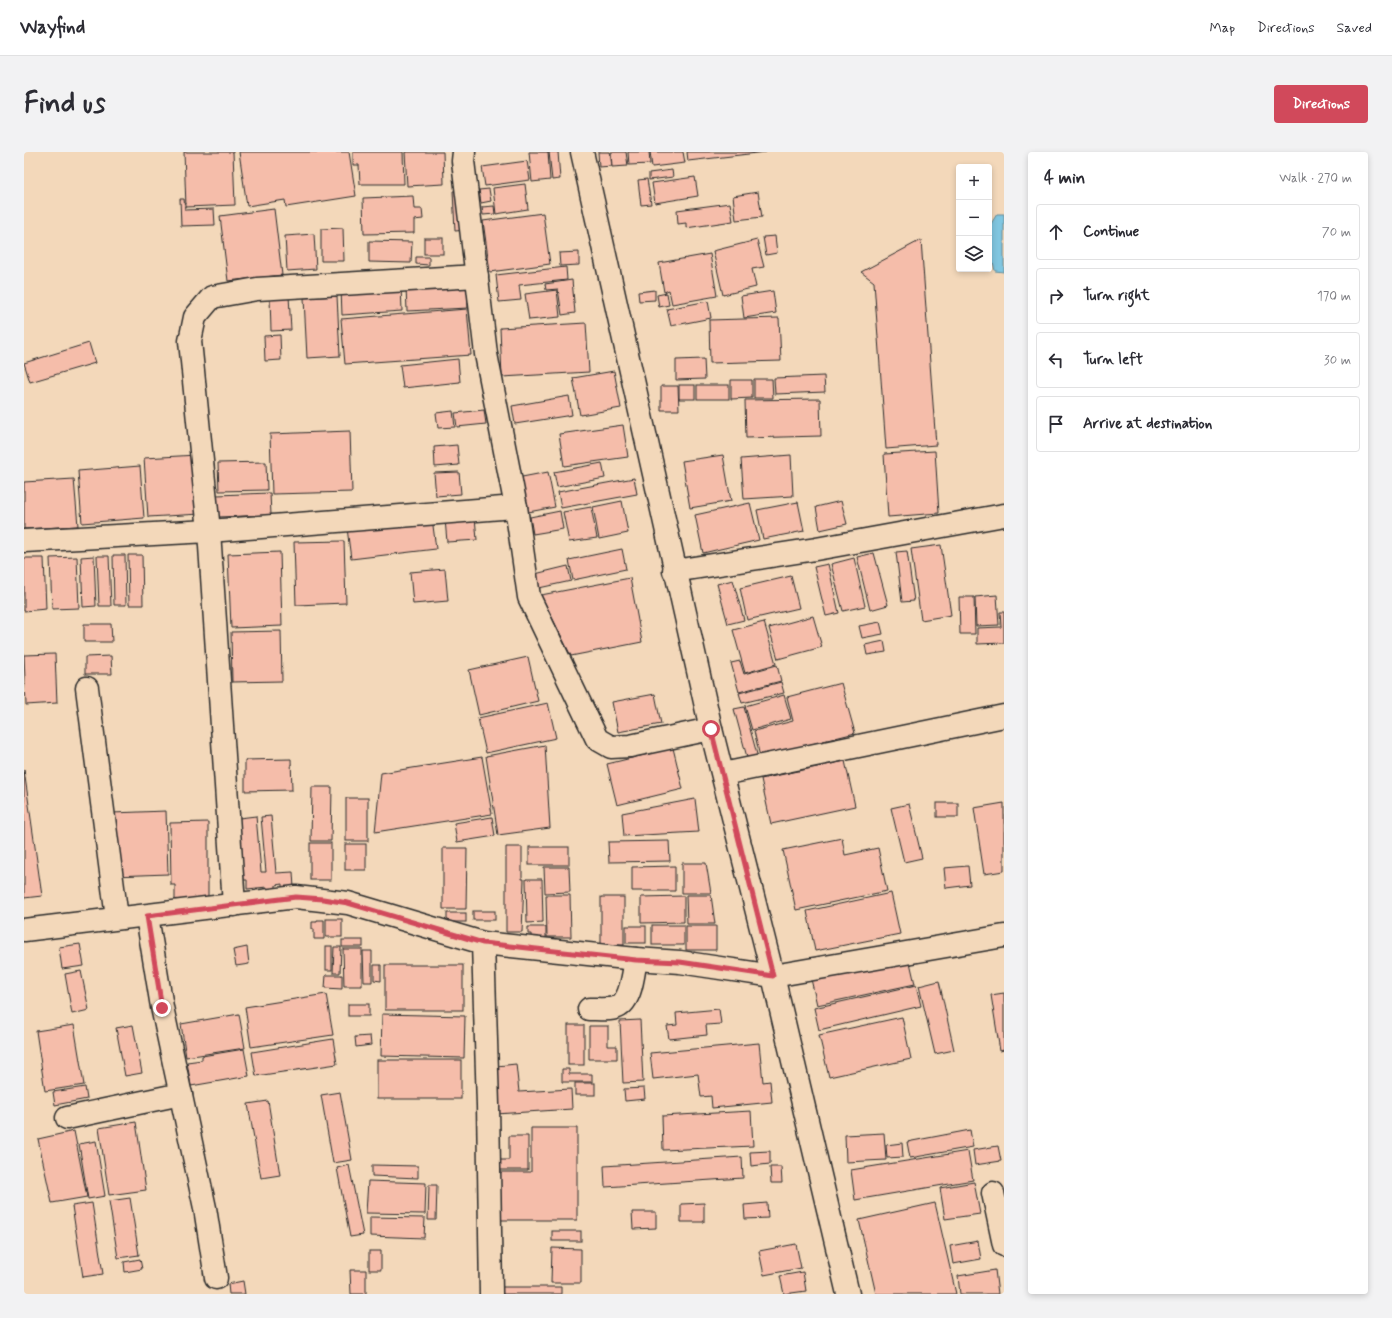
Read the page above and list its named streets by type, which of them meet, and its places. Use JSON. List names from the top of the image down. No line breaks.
{"page":{"header":"Wayfind","nav":["Map","Directions","Saved"],"buttons":"Directions","title":"Find us","heading":["4 min","Walk · 270 m"],"map_buttons":["+","−"],"list":[["Continue","70 m"],["Turn right","170 m"],["Turn left","30 m"],"Arrive at destination"]}}
